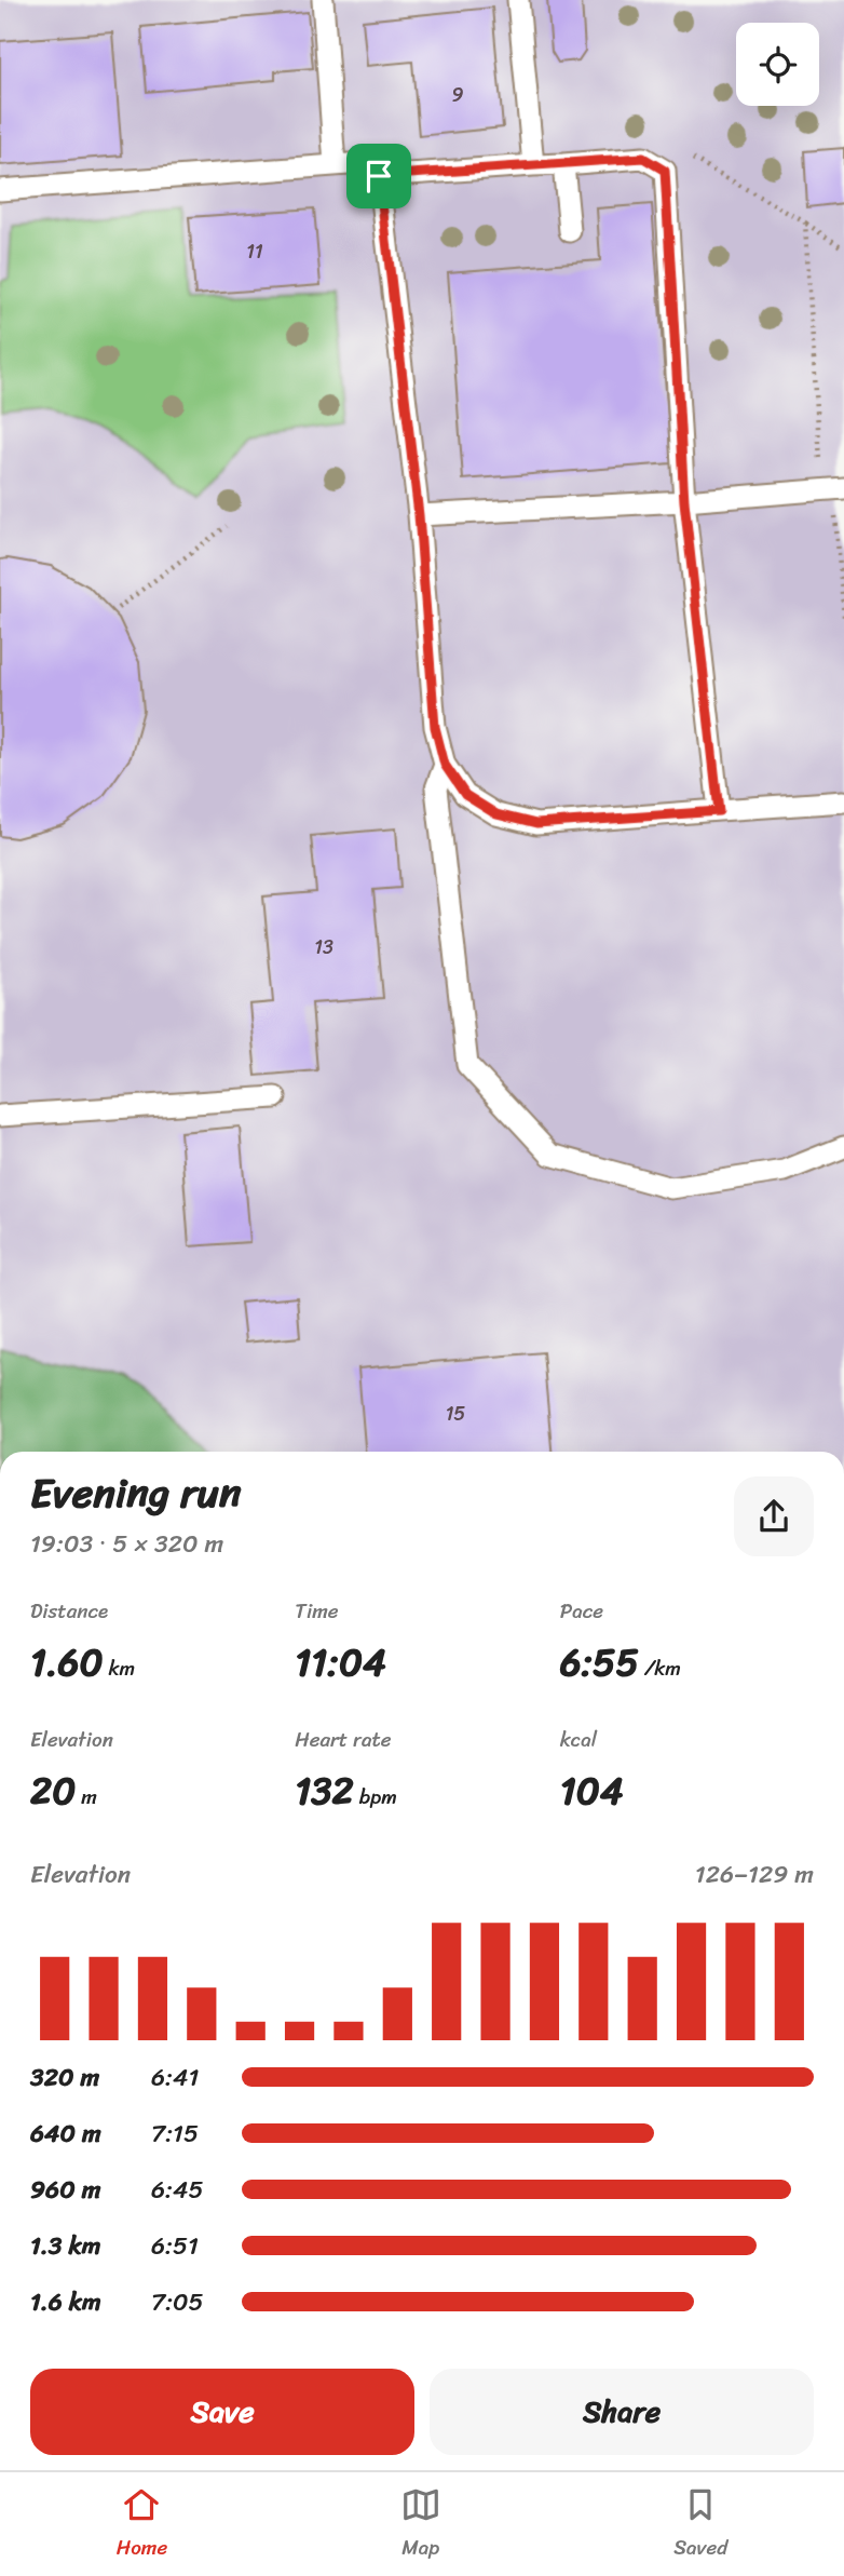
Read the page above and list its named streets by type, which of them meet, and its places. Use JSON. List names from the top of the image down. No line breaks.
{"house_numbers":["9","11","13","15"],"page":{"heading":["Evening run","19:03 · 5 × 320 m"],"stats":[["Distance","1.60 km"],["Time","11:04"],["Pace","6:55 /km"],["Elevation","20 m"],["Heart rate","132 bpm"],["kcal","104"]],"chart":["Elevation","126–129 m"],"list":[{"name":"320 m","note":"6:41"},{"name":"640 m","note":"7:15"},{"name":"960 m","note":"6:45"},{"name":"1.3 km","note":"6:51"},{"name":"1.6 km","note":"7:05"}],"buttons":["Save","Share"],"tabs":["Home","Map","Saved"]}}
